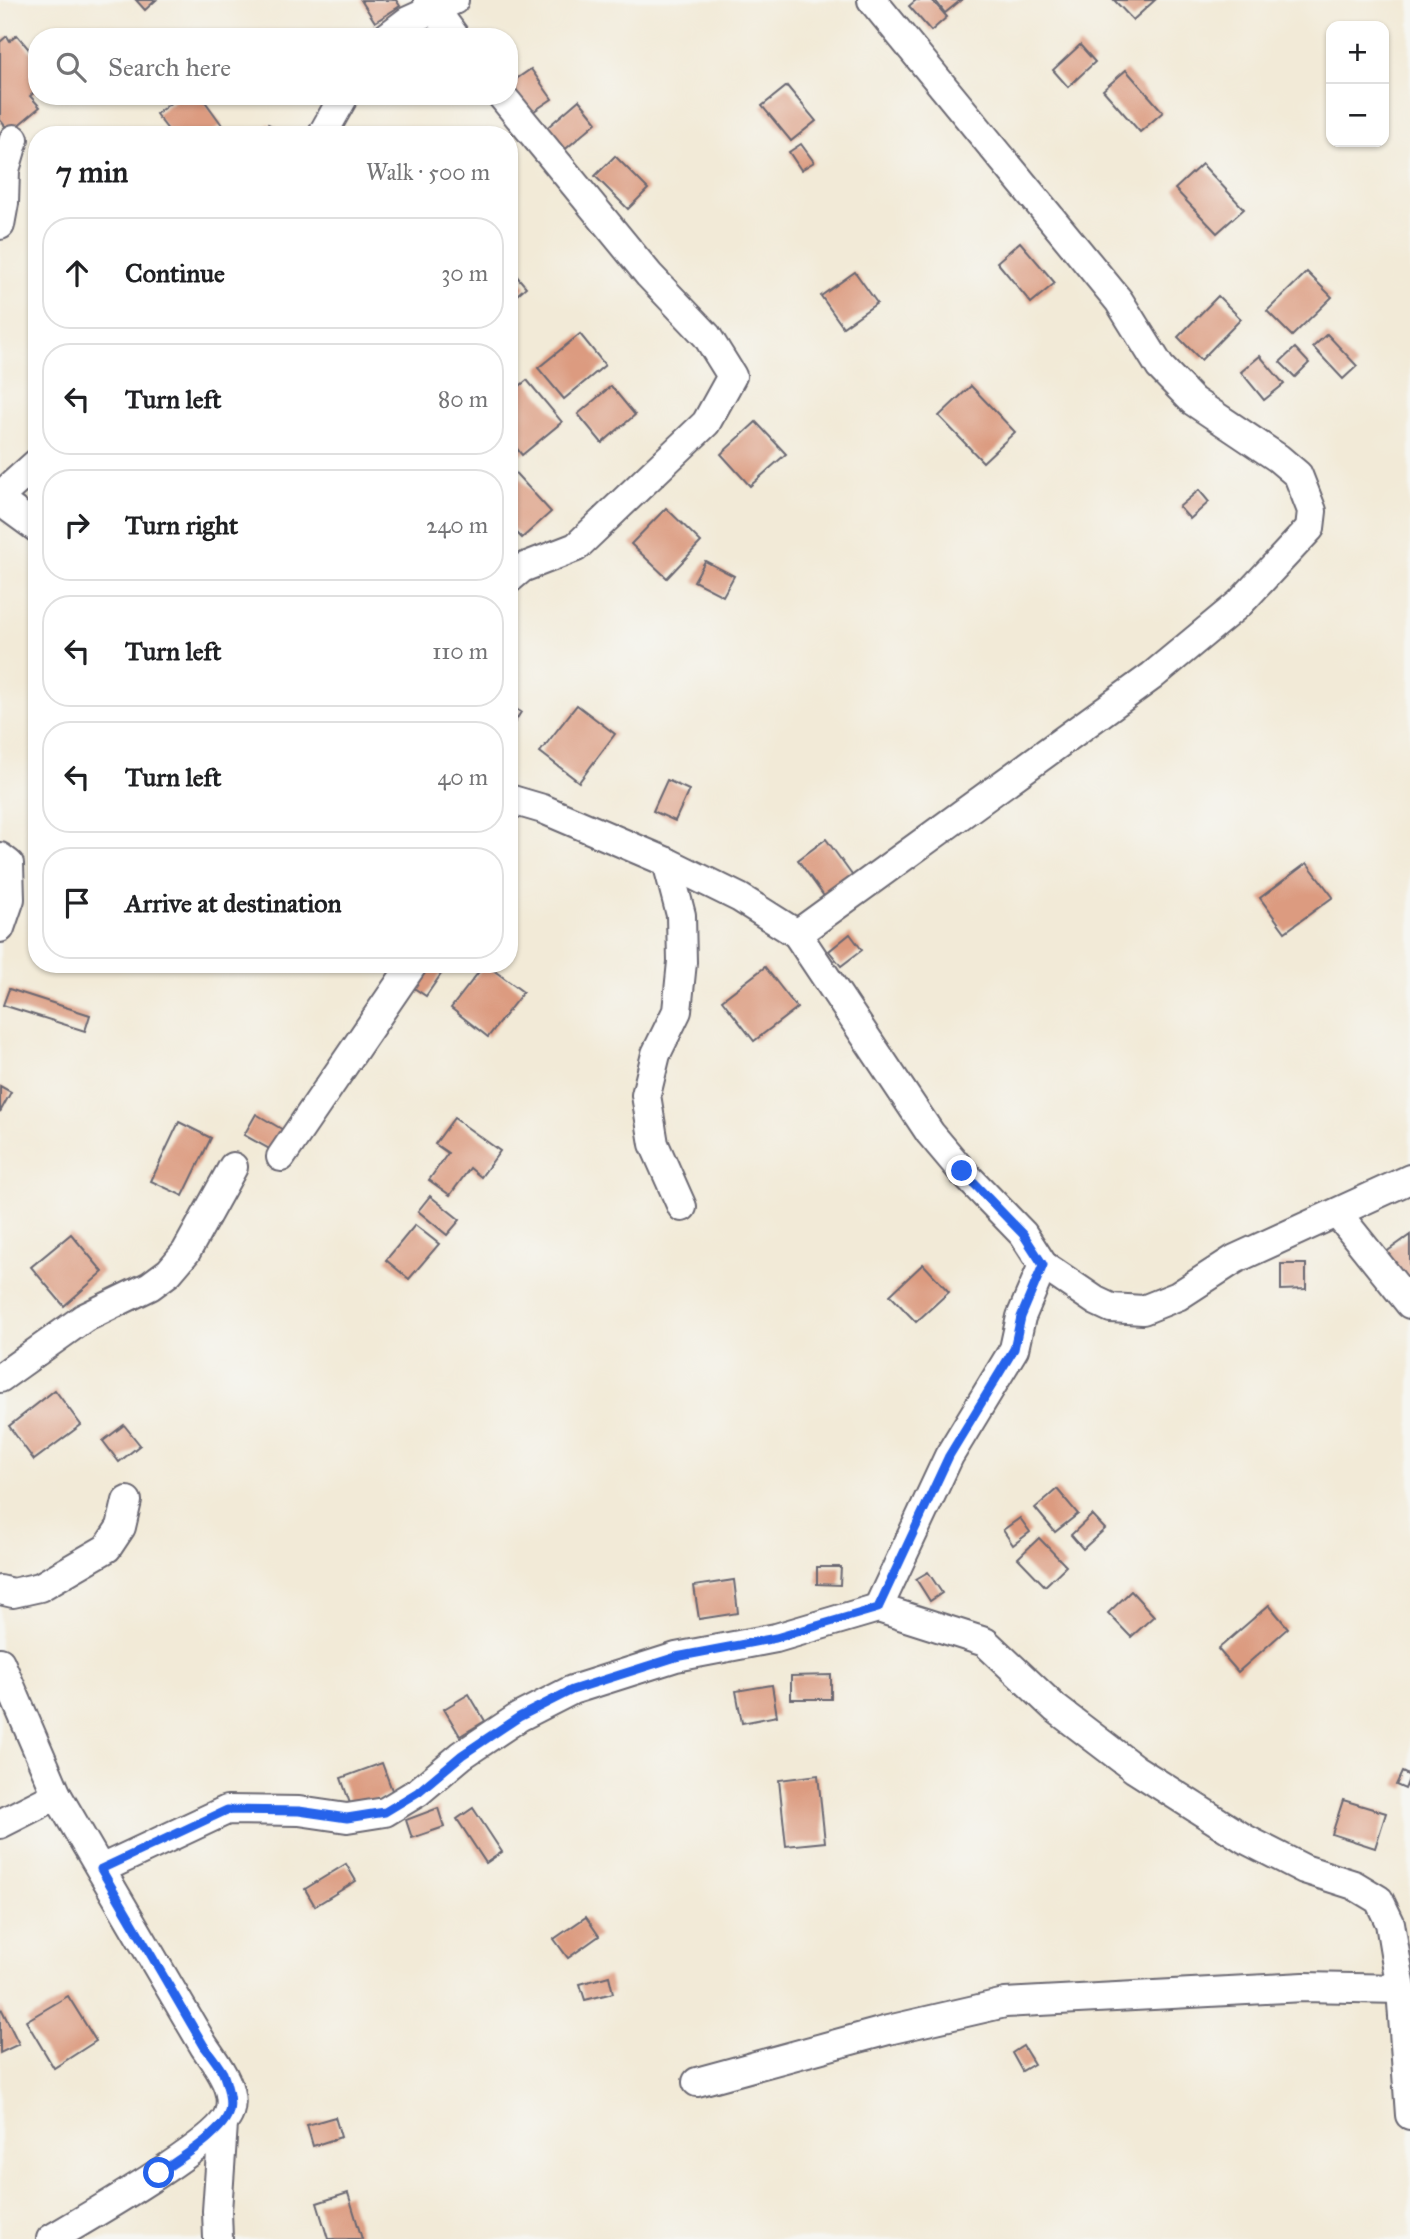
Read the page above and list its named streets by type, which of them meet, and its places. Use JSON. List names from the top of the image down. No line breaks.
{"page":{"map_buttons":["+","−"],"search":"Search here","heading":["7 min","Walk · 500 m"],"list":[["Continue","30 m"],["Turn left","80 m"],["Turn right","240 m"],["Turn left","110 m"],["Turn left","40 m"],"Arrive at destination"]}}
